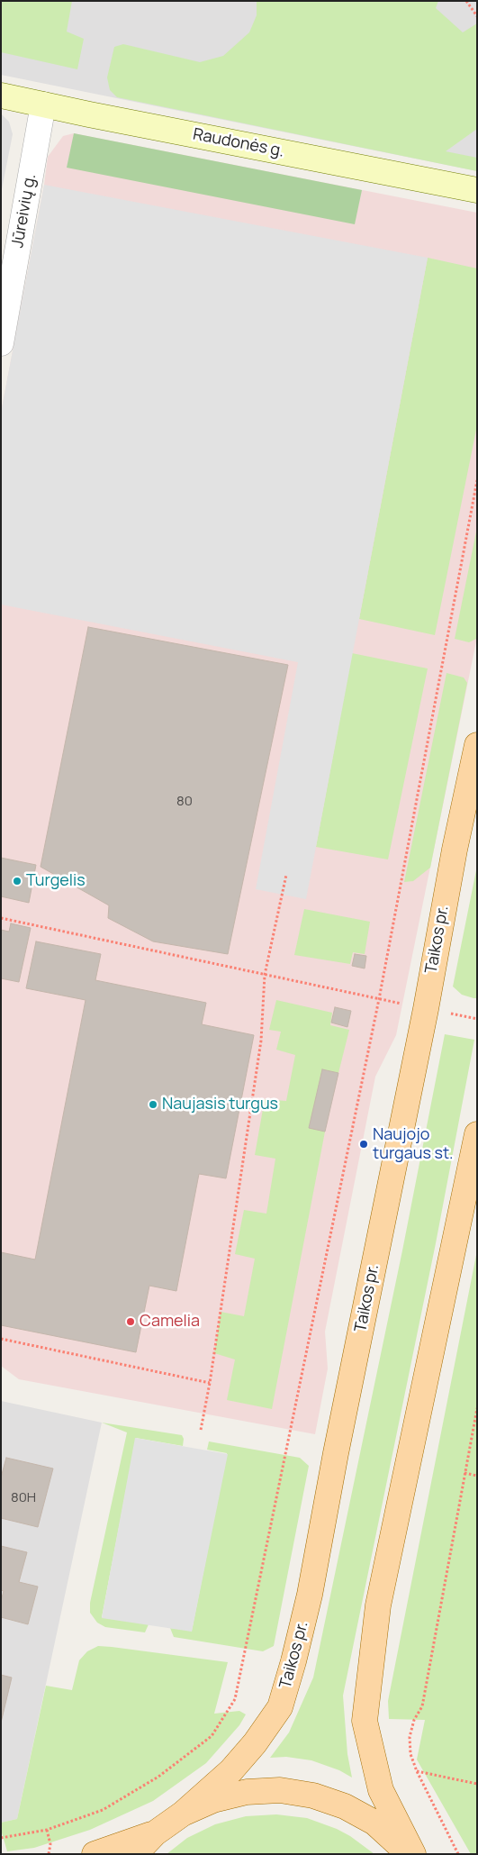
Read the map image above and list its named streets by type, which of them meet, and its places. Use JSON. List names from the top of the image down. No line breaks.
{"streets":{"main road":["Taikos pr."],"street":["Raudonės g.","Jūreivių g."]},"crossings":[["Raudonės g.","Jūreivių g."]],"places":["Turgelis","Naujasis turgus","Naujojo turgaus st.","Camelia"],"house_numbers":["80","80H"]}
